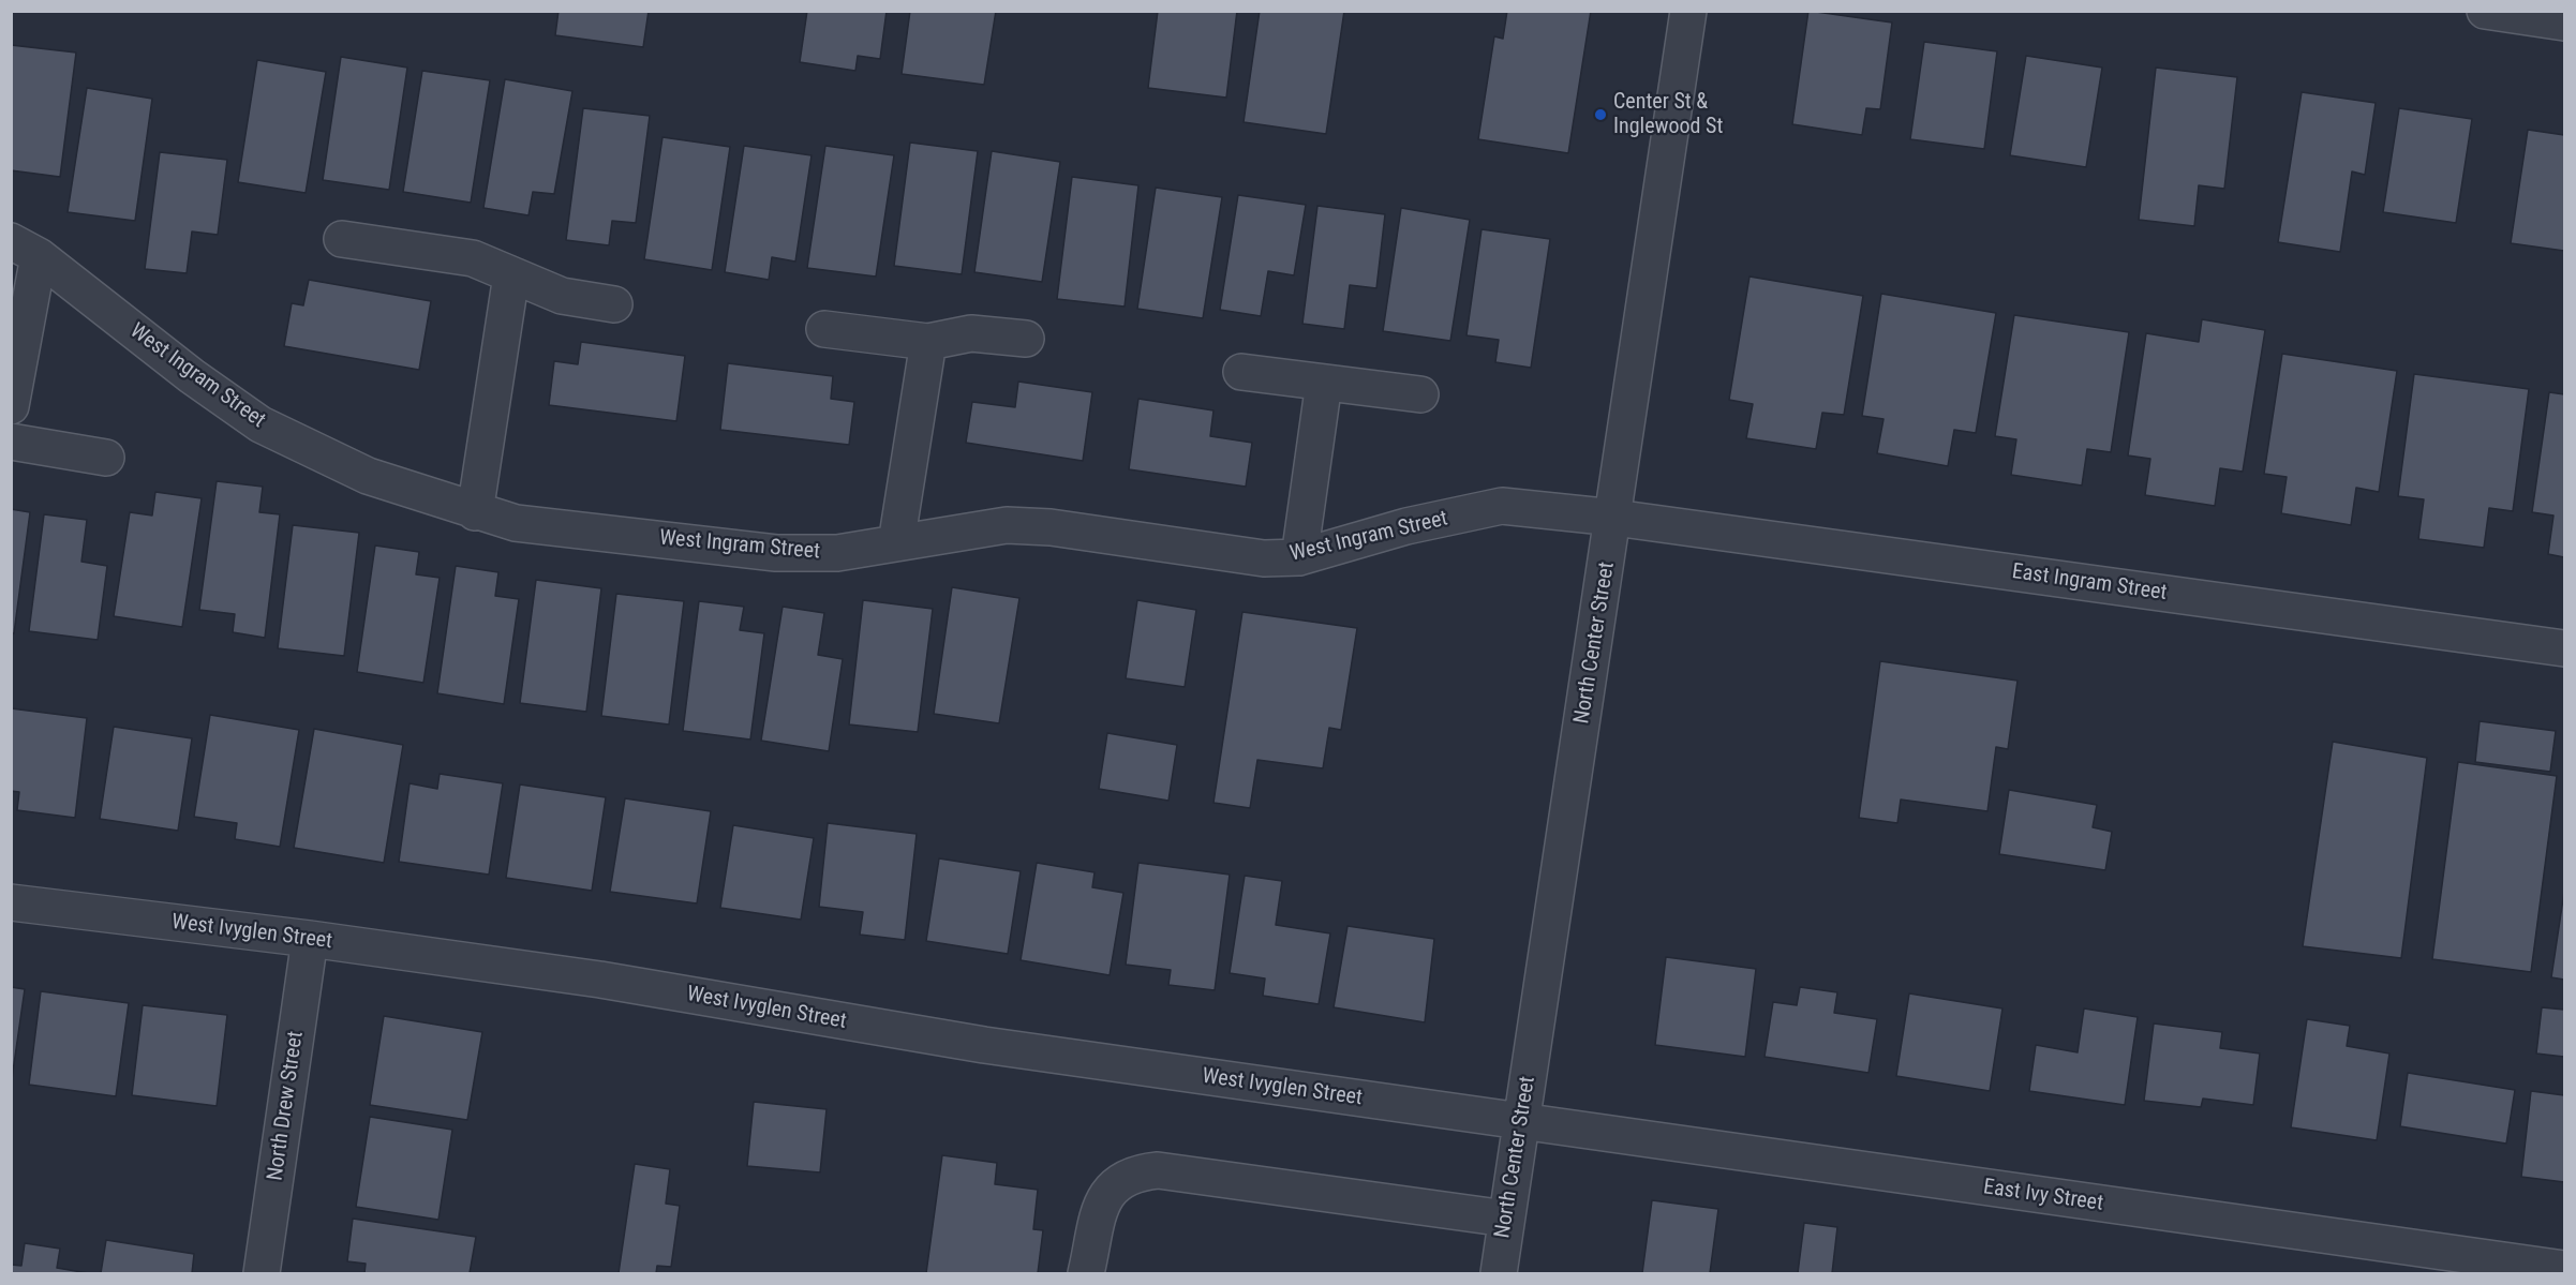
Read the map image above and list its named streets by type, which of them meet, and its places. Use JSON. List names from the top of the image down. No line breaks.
{"streets":{"street":["West Ingram Street","East Ingram Street","North Center Street","West Ivyglen Street","North Drew Street","East Ivy Street"]},"crossings":[["West Ingram Street","East Ingram Street"],["West Ingram Street","North Center Street"],["East Ingram Street","North Center Street"],["North Center Street","West Ivyglen Street"],["North Center Street","East Ivy Street"],["West Ivyglen Street","North Drew Street"],["West Ivyglen Street","East Ivy Street"]],"places":["Center St & Inglewood St"]}
